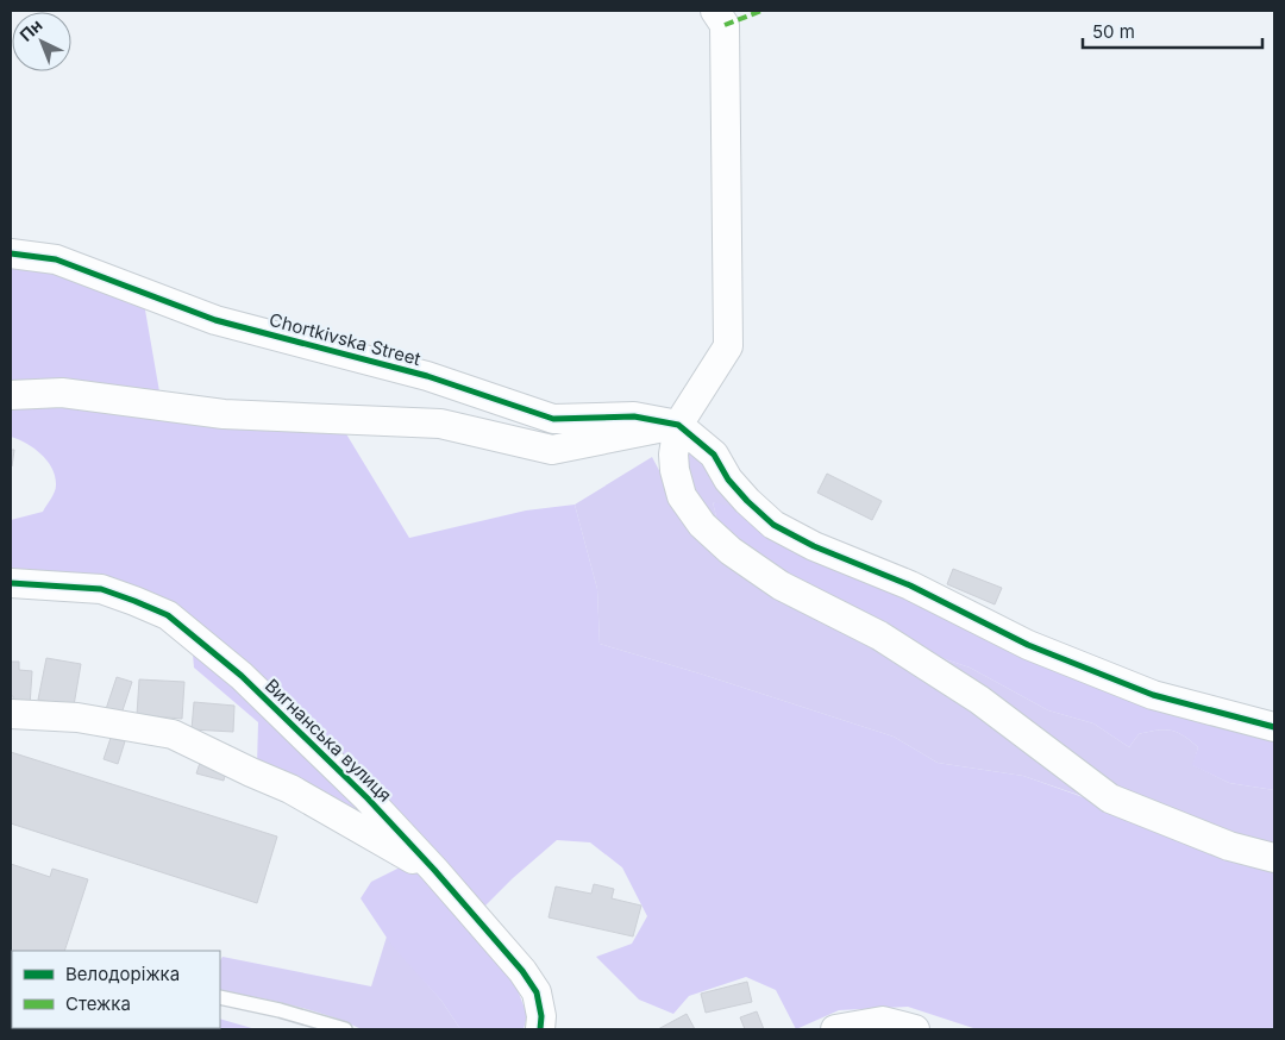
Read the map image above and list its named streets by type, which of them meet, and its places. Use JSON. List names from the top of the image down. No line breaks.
{"streets":{"street":["Chortkivska Street","Вигнанська вулиця"]},"legend":["Велодоріжка","Стежка"],"scale_bar":"50 m","north":"top left"}
